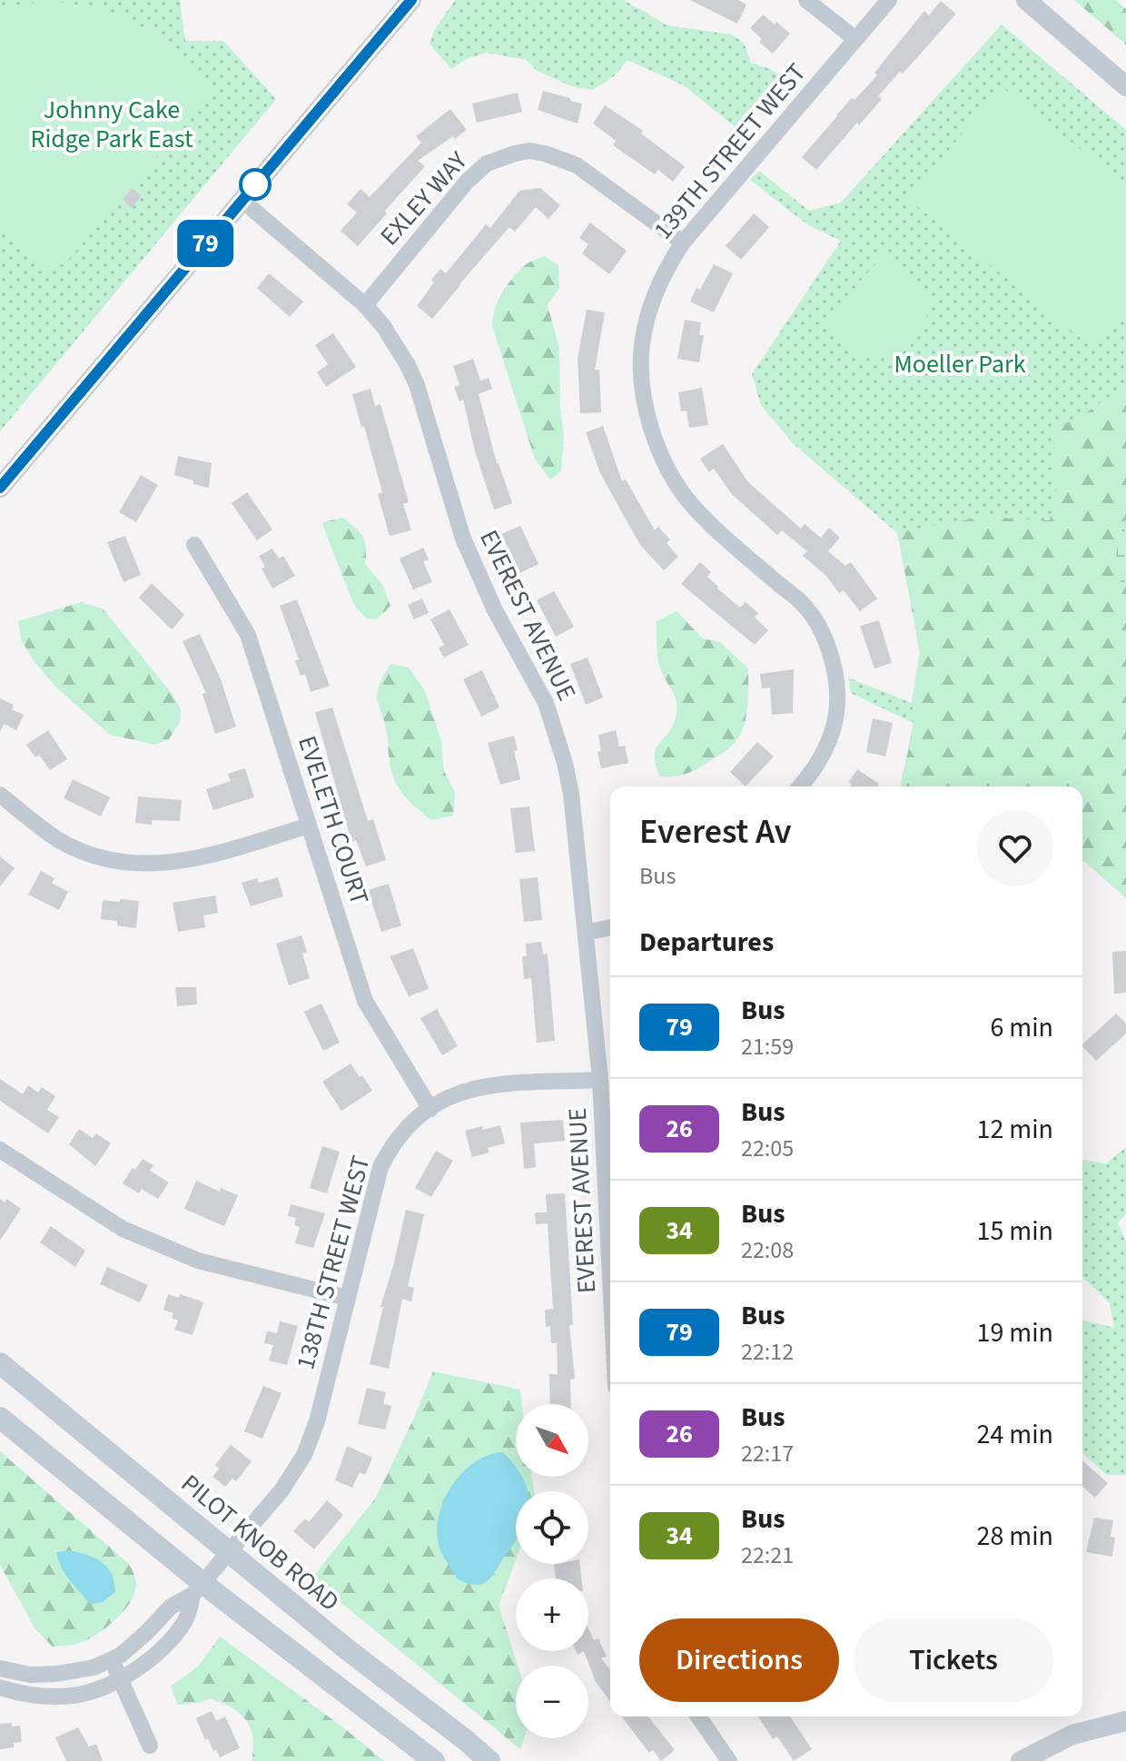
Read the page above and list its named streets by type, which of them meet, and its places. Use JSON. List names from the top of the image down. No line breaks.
{"streets":{"main road":["PILOT KNOB ROAD"],"street":["139TH STREET WEST","EXLEY WAY","EVEREST AVENUE","EVELETH COURT","138TH STREET WEST"]},"crossings":[["139TH STREET WEST","EXLEY WAY"],["EXLEY WAY","EVEREST AVENUE"],["EVEREST AVENUE","138TH STREET WEST"],["EVELETH COURT","138TH STREET WEST"],["138TH STREET WEST","PILOT KNOB ROAD"]],"parks":["Johnny Cake Ridge Park East","Moeller Park"],"lines":["bus line 79"],"north":"bottom right","page":{"on_map":"79","heading":[["Everest Av","Bus"],"Departures"],"list":[{"mark":"79","name":"Bus","note":"21:59","value":"6 min"},{"mark":"26","name":"Bus","note":"22:05","value":"12 min"},{"mark":"34","name":"Bus","note":"22:08","value":"15 min"},{"mark":"79","name":"Bus","note":"22:12","value":"19 min"},{"mark":"26","name":"Bus","note":"22:17","value":"24 min"},{"mark":"34","name":"Bus","note":"22:21","value":"28 min"}],"map_buttons":["+","−"],"buttons":["Directions","Tickets"]}}
